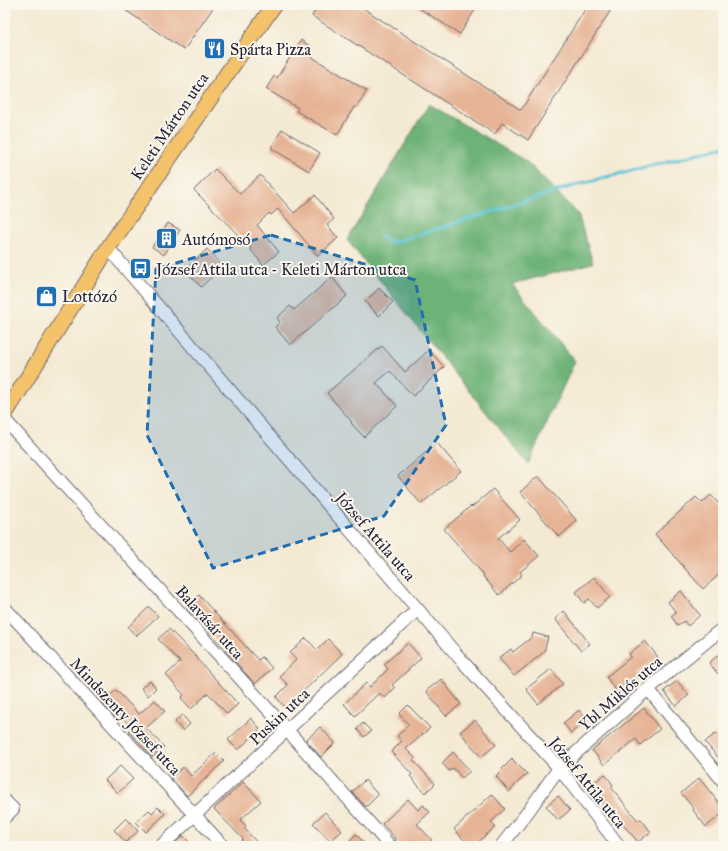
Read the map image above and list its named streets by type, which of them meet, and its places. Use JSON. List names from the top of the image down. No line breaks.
{"streets":{"main road":["Keleti Márton utca"],"street":["József Attila utca","Balavásár utca","Ybl Miklós utca","Mindszenty József utca","Puskin utca"]},"crossings":[["Keleti Márton utca","József Attila utca"],["József Attila utca","Ybl Miklós utca"],["József Attila utca","Puskin utca"],["Balavásár utca","Puskin utca"],["Mindszenty József utca","Puskin utca"]],"places":{"restaurant":["Spárta Pizza"],"building":["Autómosó"],"bus stop":["József Attila utca - Keleti Márton utca"],"shop":["Lottózó"]}}
